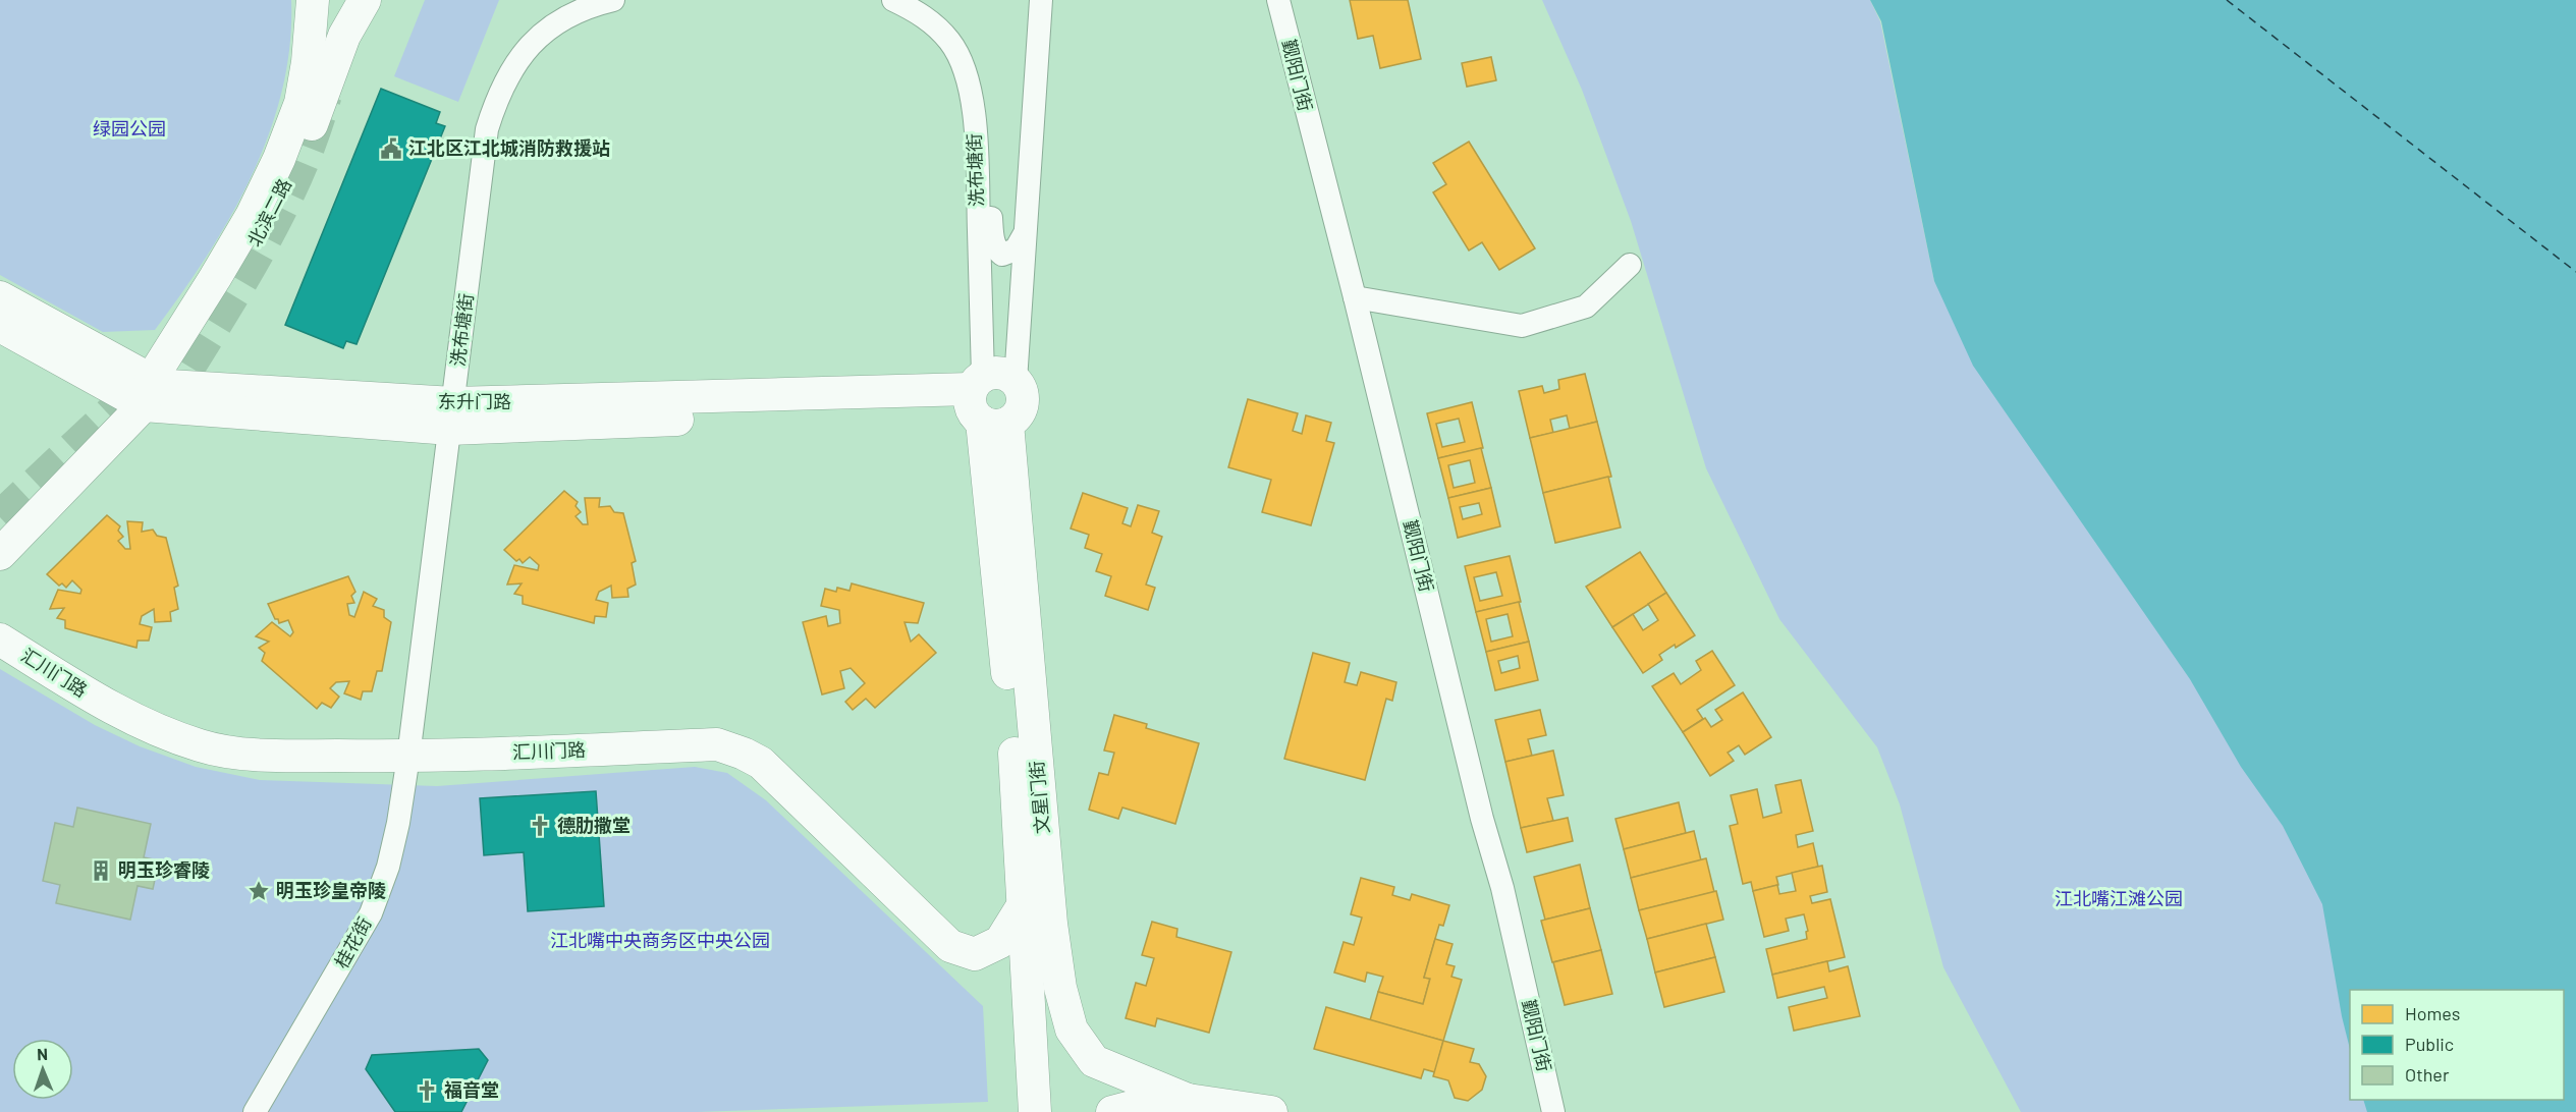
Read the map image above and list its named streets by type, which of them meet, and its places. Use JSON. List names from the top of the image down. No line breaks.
{"streets":{"street":["觐阳门街","洗布塘街","北滨二路","东升门路","汇川门路","文星门街","桂花街"]},"crossings":[["洗布塘街","东升门路"],["洗布塘街","汇川门路"],["洗布塘街","文星门街"],["洗布塘街","桂花街"],["北滨二路","东升门路"],["东升门路","文星门街"],["汇川门路","文星门街"],["汇川门路","桂花街"]],"parks":["绿园公园","江北嘴江滩公园","江北嘴中央商务区中央公园"],"places":{"public building":["江北区江北城消防救援站"],"church":["德肋撒堂","福音堂"],"building":["明玉珍睿陵"],"place":["明玉珍皇帝陵"]},"legend":["Homes","Public","Other"],"north":"top"}
